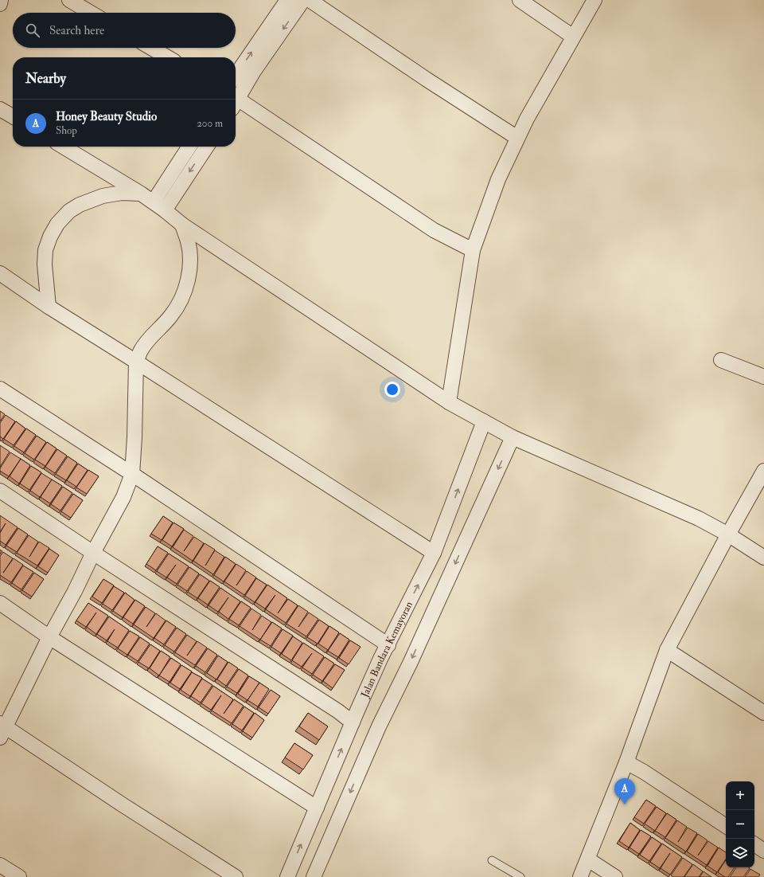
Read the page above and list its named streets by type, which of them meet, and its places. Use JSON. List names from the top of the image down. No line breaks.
{"streets":{"street":["Jalan Bandara Kemayoran"]},"page":{"search":"Search here","heading":"Nearby","list":[{"mark":"A","name":"Honey Beauty Studio","note":"Shop","value":"200 m"}],"pins":"A","map_buttons":["+","−"]}}
